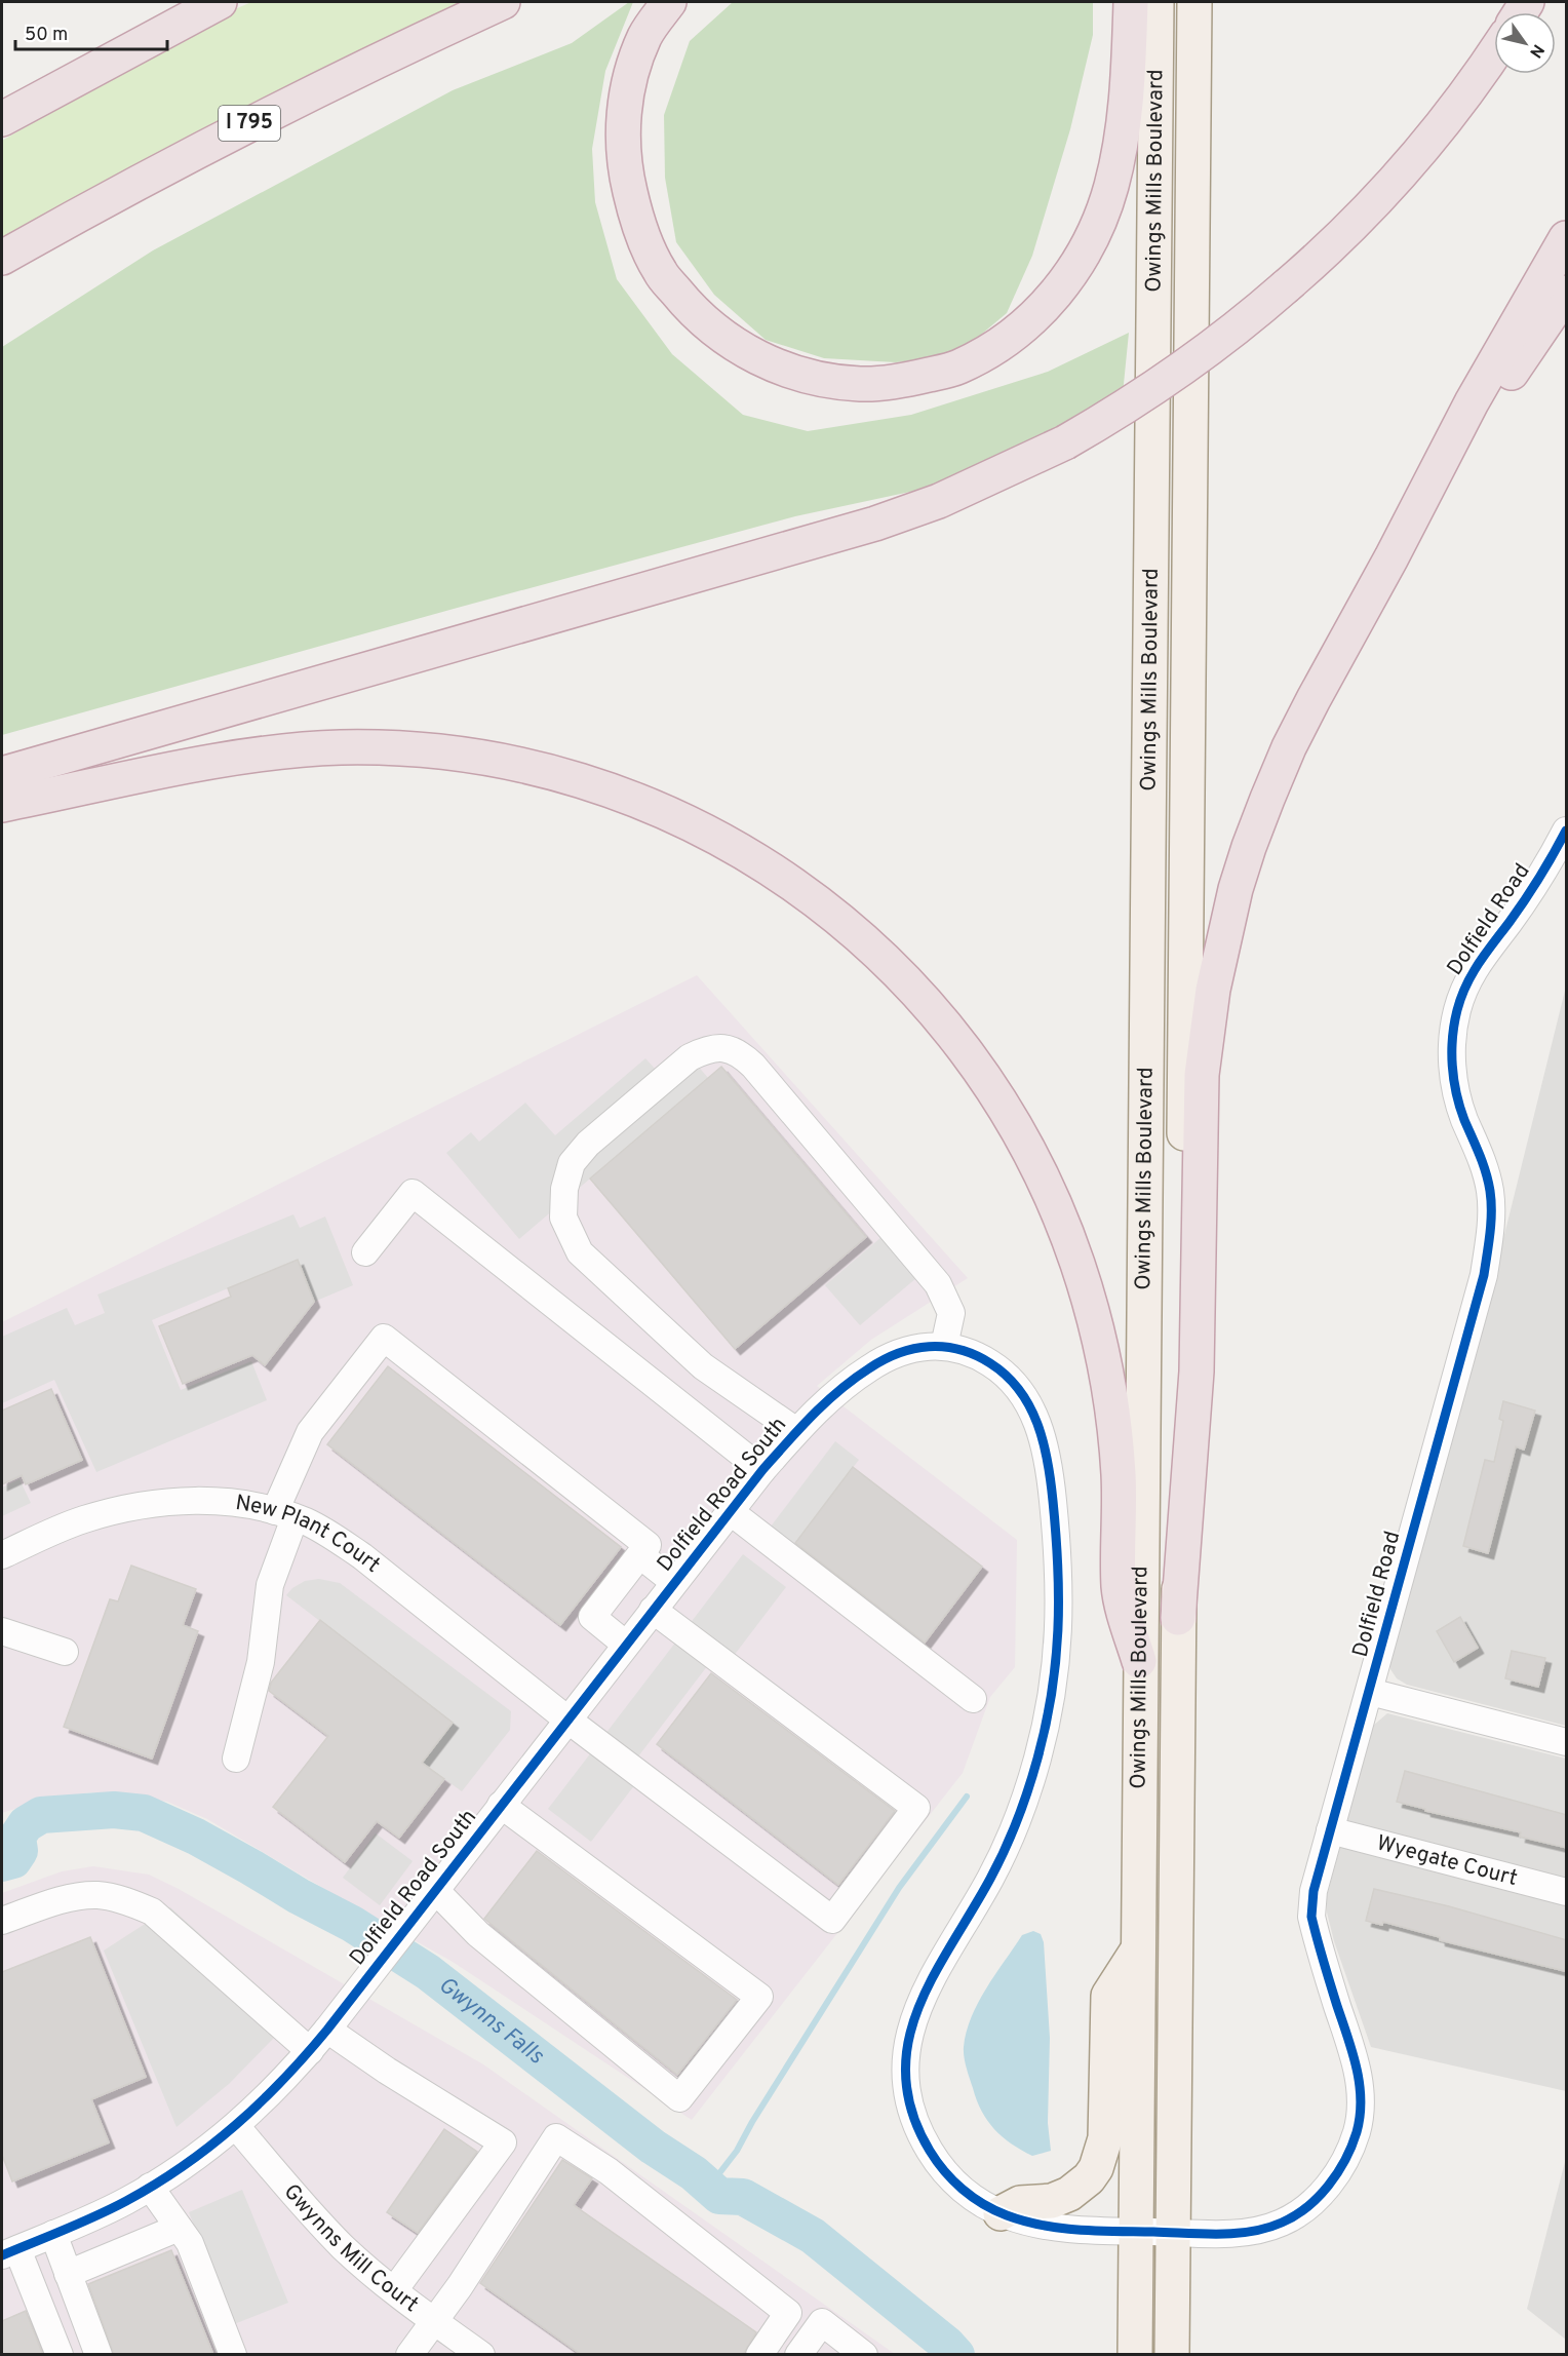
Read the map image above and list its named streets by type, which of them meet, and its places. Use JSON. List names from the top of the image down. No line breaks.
{"streets":{"highway":["I 795"],"main road":["Owings Mills Boulevard"],"street":["Dolfield Road","Dolfield Road South","New Plant Court","Wyegate Court","Gwynns Mill Court"]},"crossings":[["Owings Mills Boulevard","Dolfield Road"],["Owings Mills Boulevard","Dolfield Road South"],["Dolfield Road","Dolfield Road South"],["Dolfield Road","Wyegate Court"],["Dolfield Road South","New Plant Court"],["Dolfield Road South","Gwynns Mill Court"]],"water":["Gwynns Falls"],"scale_bar":"50 m","north":"bottom right"}
